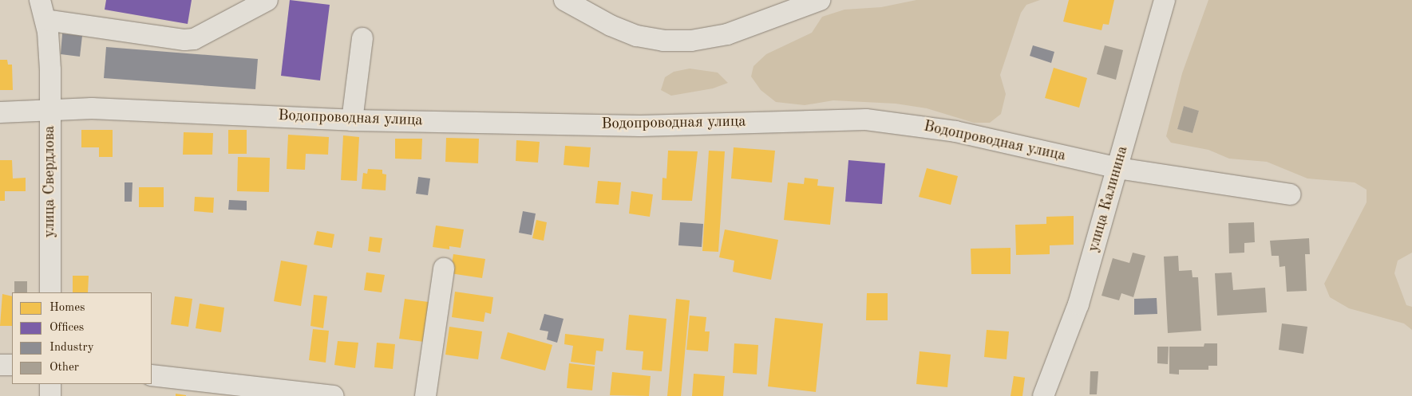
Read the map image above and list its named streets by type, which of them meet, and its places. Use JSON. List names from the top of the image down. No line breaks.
{"streets":{"street":["Водопроводная улица","улица Свердлова","улица Калинина"]},"crossings":[["Водопроводная улица","улица Свердлова"],["Водопроводная улица","улица Калинина"]],"legend":["Homes","Offices","Industry","Other"]}
